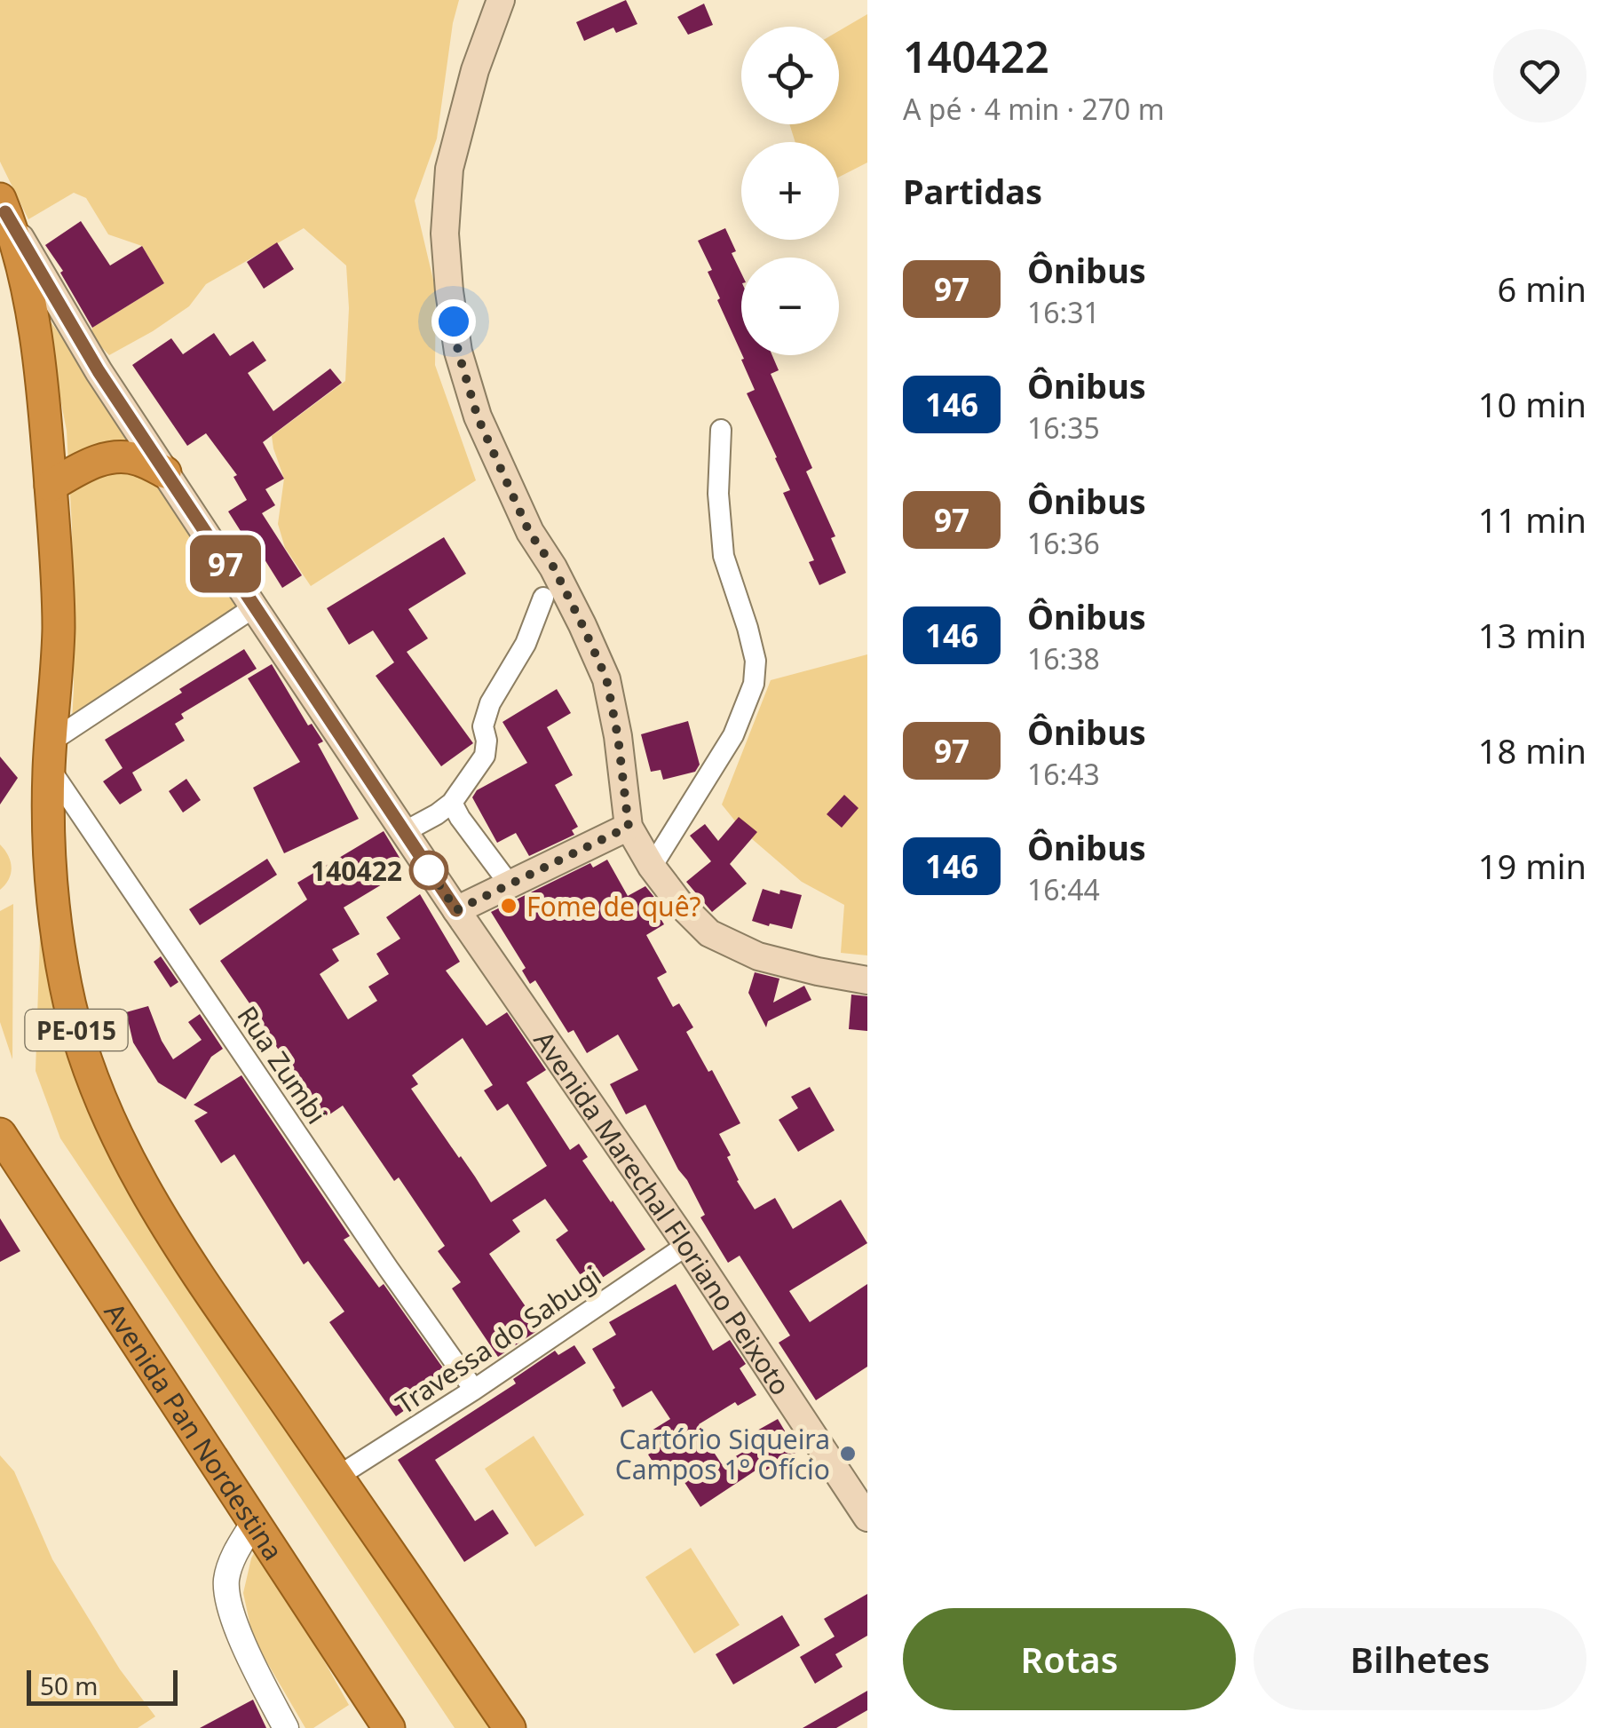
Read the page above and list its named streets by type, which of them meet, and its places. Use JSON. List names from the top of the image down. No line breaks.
{"streets":{"highway":["PE-015","Avenida Pan Nordestina"],"main road":["Avenida Marechal Floriano Peixoto"],"street":["Rua Zumbi","Travessa do Sabugi"]},"crossings":[["PE-015","Rua Zumbi"],["PE-015","Avenida Marechal Floriano Peixoto"],["PE-015","Travessa do Sabugi"],["Rua Zumbi","Travessa do Sabugi"],["Avenida Marechal Floriano Peixoto","Travessa do Sabugi"]],"places":["140422","Fome de quê?","Cartório Siqueira Campos 1° Ofício"],"lines":["bus line 97"],"scale_bar":"50 m","page":{"on_map":"97","heading":[["140422","A pé · 4 min · 270 m"],"Partidas"],"map_buttons":["+","−"],"list":[{"mark":"97","name":"Ônibus","note":"16:31","value":"6 min"},{"mark":"146","name":"Ônibus","note":"16:35","value":"10 min"},{"mark":"97","name":"Ônibus","note":"16:36","value":"11 min"},{"mark":"146","name":"Ônibus","note":"16:38","value":"13 min"},{"mark":"97","name":"Ônibus","note":"16:43","value":"18 min"},{"mark":"146","name":"Ônibus","note":"16:44","value":"19 min"}],"buttons":["Rotas","Bilhetes"],"scale":"50 m"}}
